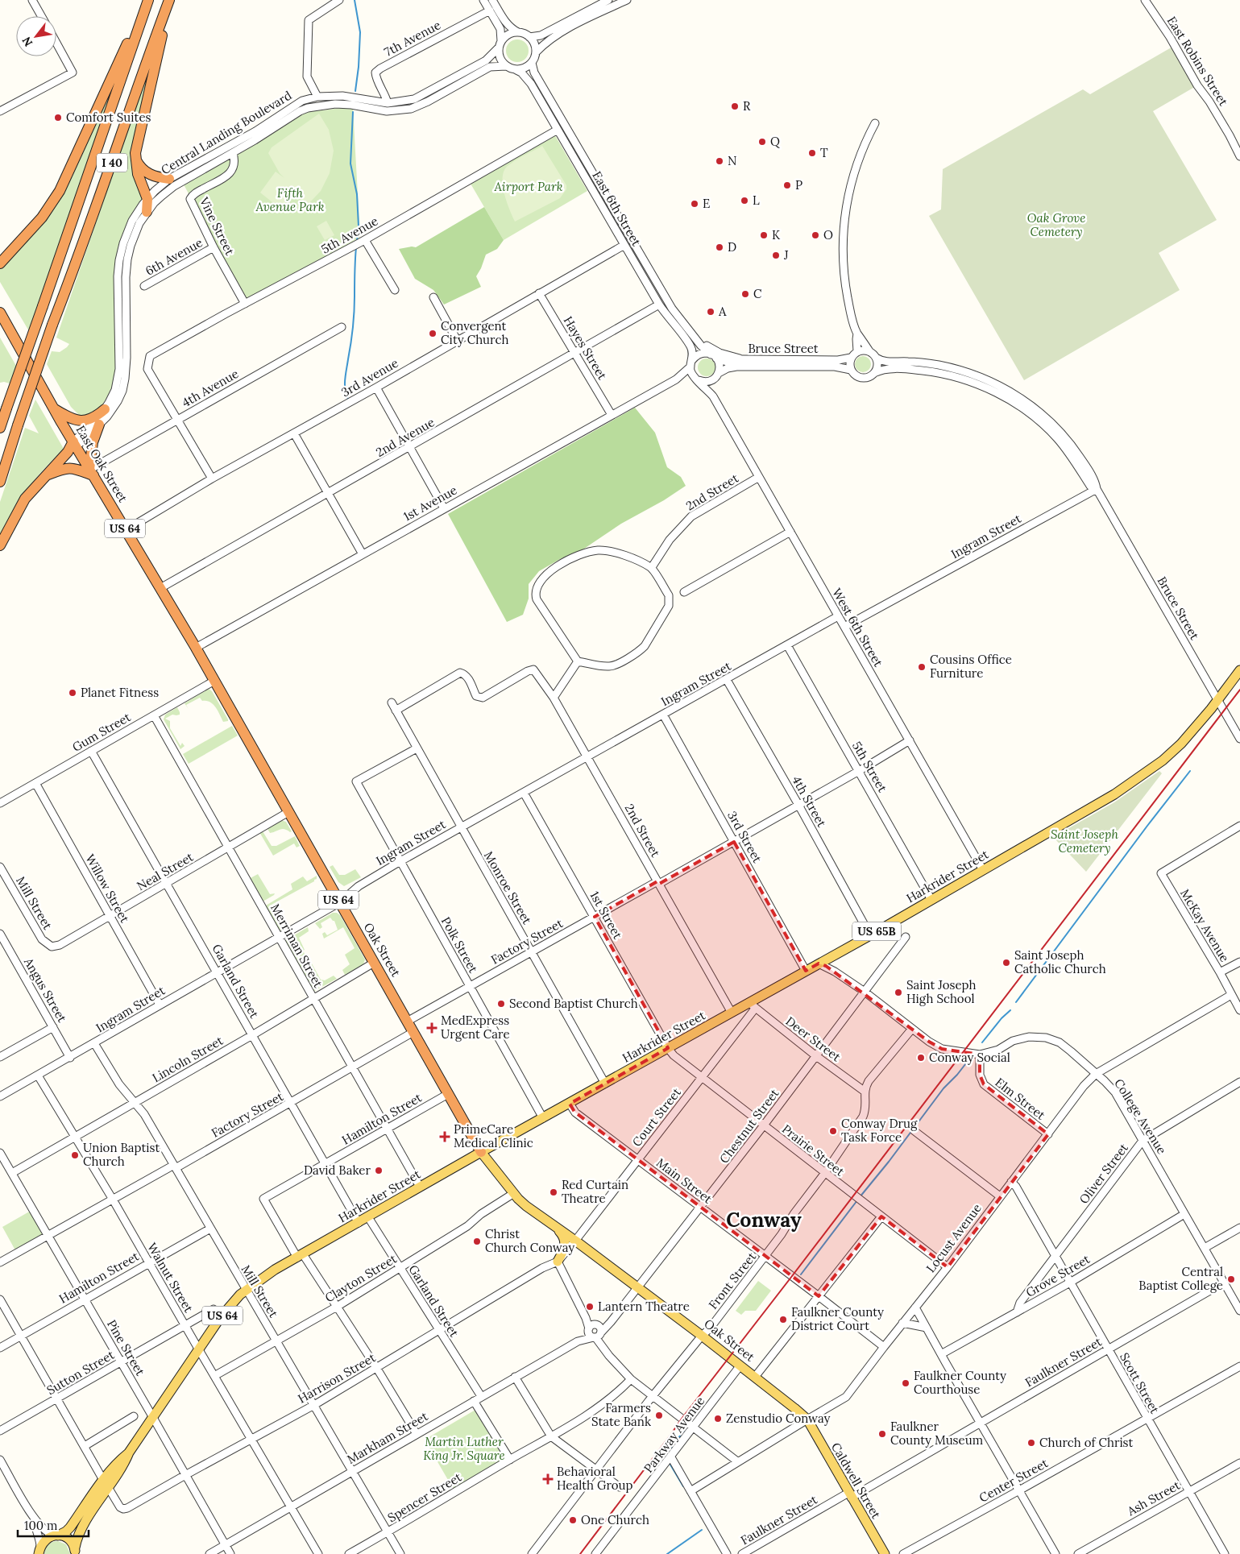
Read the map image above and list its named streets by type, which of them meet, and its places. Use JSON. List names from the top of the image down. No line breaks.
{"streets":{"highway":["I 40","East Oak Street","US 64","Oak Street"],"main road":["Harkrider Street","US 65B","Caldwell Street"],"street":["7th Avenue","East Robins Street","Central Landing Boulevard","East 6th Street","Vine Street","5th Avenue","6th Avenue","Hayes Street","Bruce Street","3rd Avenue","4th Avenue","2nd Avenue","2nd Street","1st Avenue","Ingram Street","West 6th Street","Gum Street","5th Street","4th Street","3rd Street","Neal Street","Monroe Street","Willow Street","Mill Street","1st Street","McKay Avenue","Factory Street","Polk Street","Merriman Street","Garland Street","Angus Street","Deer Street","Lincoln Street","Elm Street","College Avenue","Court Street","Hamilton Street","Chestnut Street","Prairie Street","Oliver Street","Main Street","Locust Avenue","Grove Street","Walnut Street","Clayton Street","Front Street","Pine Street","Faulkner Street","Sutton Street","Harrison Street","Scott Street","Parkway Avenue","Markham Street","Center Street","Spencer Street","Ash Street"]},"crossings":[["7th Avenue","Central Landing Boulevard"],["Central Landing Boulevard","East 6th Street"],["Central Landing Boulevard","Vine Street"],["Central Landing Boulevard","East Oak Street"],["East 6th Street","5th Avenue"],["East 6th Street","Bruce Street"],["East 6th Street","3rd Avenue"],["East 6th Street","2nd Avenue"],["East 6th Street","1st Avenue"],["East 6th Street","West 6th Street"],["Vine Street","5th Avenue"],["Vine Street","6th Avenue"],["5th Avenue","4th Avenue"],["Hayes Street","3rd Avenue"],["Hayes Street","2nd Avenue"],["Hayes Street","1st Avenue"],["Bruce Street","1st Avenue"],["Bruce Street","Ingram Street"],["Bruce Street","West 6th Street"],["Bruce Street","Harkrider Street"],["3rd Avenue","East Oak Street"],["4th Avenue","East Oak Street"],["2nd Avenue","East Oak Street"],["East Oak Street","1st Avenue"],["East Oak Street","Oak Street"],["2nd Street","Ingram Street"],["2nd Street","West 6th Street"],["2nd Street","Harkrider Street"],["2nd Street","Monroe Street"],["2nd Street","Factory Street"],["1st Avenue","West 6th Street"],["1st Avenue","Oak Street"],["Ingram Street","West 6th Street"],["Ingram Street","5th Street"],["Ingram Street","4th Street"],["Ingram Street","3rd Street"],["Ingram Street","Monroe Street"],["Ingram Street","Willow Street"],["Ingram Street","Mill Street"],["Ingram Street","1st Street"],["Ingram Street","Polk Street"],["Ingram Street","Merriman Street"],["Ingram Street","Oak Street"],["Ingram Street","Garland Street"],["Ingram Street","Angus Street"],["Ingram Street","Walnut Street"],["West 6th Street","Harkrider Street"],["West 6th Street","Factory Street"],["Gum Street","Willow Street"],["Gum Street","Merriman Street"],["Gum Street","Oak Street"],["Gum Street","Garland Street"],["5th Street","Harkrider Street"],["5th Street","Factory Street"],["4th Street","Harkrider Street"],["4th Street","Factory Street"],["3rd Street","Harkrider Street"],["3rd Street","Factory Street"],["Neal Street","Willow Street"],["Neal Street","Mill Street"],["Neal Street","Merriman Street"],["Neal Street","Oak Street"],["Neal Street","Garland Street"],["Harkrider Street","Monroe Street"],["Harkrider Street","Mill Street"],["Harkrider Street","1st Street"],["Harkrider Street","Polk Street"],["Harkrider Street","Merriman Street"],["Harkrider Street","Oak Street"],["Harkrider Street","Garland Street"],["Harkrider Street","Deer Street"],["Harkrider Street","College Avenue"],["Harkrider Street","Court Street"],["Harkrider Street","Hamilton Street"],["Harkrider Street","Prairie Street"],["Harkrider Street","Main Street"],["Harkrider Street","Walnut Street"],["Harkrider Street","Pine Street"],["Harkrider Street","Harrison Street"],["Monroe Street","Factory Street"],["Monroe Street","Polk Street"],["Mill Street","Factory Street"],["Mill Street","Lincoln Street"],["Mill Street","Hamilton Street"],["Mill Street","Clayton Street"],["Mill Street","Harrison Street"],["Mill Street","Markham Street"],["Mill Street","Spencer Street"],["1st Street","Factory Street"],["1st Street","Prairie Street"],["McKay Avenue","Locust Avenue"],["Factory Street","Polk Street"],["Factory Street","Merriman Street"],["Factory Street","Oak Street"],["Factory Street","Garland Street"],["Factory Street","Walnut Street"],["Factory Street","Pine Street"],["Merriman Street","Lincoln Street"],["Merriman Street","Hamilton Street"],["Oak Street","Lincoln Street"],["Oak Street","Court Street"],["Oak Street","Hamilton Street"],["Oak Street","Chestnut Street"],["Oak Street","Locust Avenue"],["Oak Street","Clayton Street"],["Oak Street","Front Street"],["Oak Street","Harrison Street"],["Oak Street","Parkway Avenue"],["Oak Street","Caldwell Street"],["Garland Street","Lincoln Street"],["Garland Street","Hamilton Street"],["Garland Street","Clayton Street"],["Garland Street","Harrison Street"],["Garland Street","Markham Street"],["Deer Street","Court Street"],["Deer Street","Chestnut Street"],["Deer Street","Front Street"],["Lincoln Street","Walnut Street"],["Lincoln Street","Pine Street"],["Elm Street","College Avenue"],["Elm Street","Locust Avenue"],["College Avenue","Chestnut Street"],["College Avenue","Oliver Street"],["College Avenue","Locust Avenue"],["College Avenue","Grove Street"],["College Avenue","Faulkner Street"],["Court Street","Prairie Street"],["Court Street","Main Street"],["Court Street","Harrison Street"],["Hamilton Street","Walnut Street"],["Hamilton Street","Pine Street"],["Chestnut Street","Prairie Street"],["Chestnut Street","Main Street"],["Chestnut Street","Markham Street"],["Prairie Street","Locust Avenue"],["Prairie Street","Front Street"],["Oliver Street","Grove Street"],["Oliver Street","Scott Street"],["Main Street","Locust Avenue"],["Main Street","Front Street"],["Locust Avenue","Scott Street"],["Locust Avenue","Caldwell Street"],["Grove Street","Scott Street"],["Walnut Street","Clayton Street"],["Walnut Street","Sutton Street"],["Walnut Street","Harrison Street"],["Walnut Street","Markham Street"],["Pine Street","Sutton Street"],["Pine Street","Harrison Street"],["Pine Street","Markham Street"],["Faulkner Street","Scott Street"],["Faulkner Street","Caldwell Street"],["Scott Street","Center Street"],["Scott Street","Ash Street"]],"districts":["Conway"],"parks":["Airport Park","Fifth Avenue Park","Oak Grove Cemetery","Saint Joseph Cemetery","Martin Luther King Jr. Square"],"places":{"other":["R","Comfort Suites","Q","T","N","P","L","E","K","O","D","J","C","A","Convergent City Church","Cousins Office Furniture","Planet Fitness","Saint Joseph Catholic Church","Saint Joseph High School","Second Baptist Church","Conway Social","Conway Drug Task Force","Union Baptist Church","David Baker","Red Curtain Theatre","Christ Church Conway","Central Baptist College","Lantern Theatre","Faulkner County District Court","Faulkner County Courthouse","Farmers State Bank","Zenstudio Conway","Faulkner County Museum","Church of Christ","One Church"],"health":["MedExpress Urgent Care","PrimeCare Medical Clinic","Behavioral Health Group"]},"scale_bar":"100 m","north":"bottom left"}
